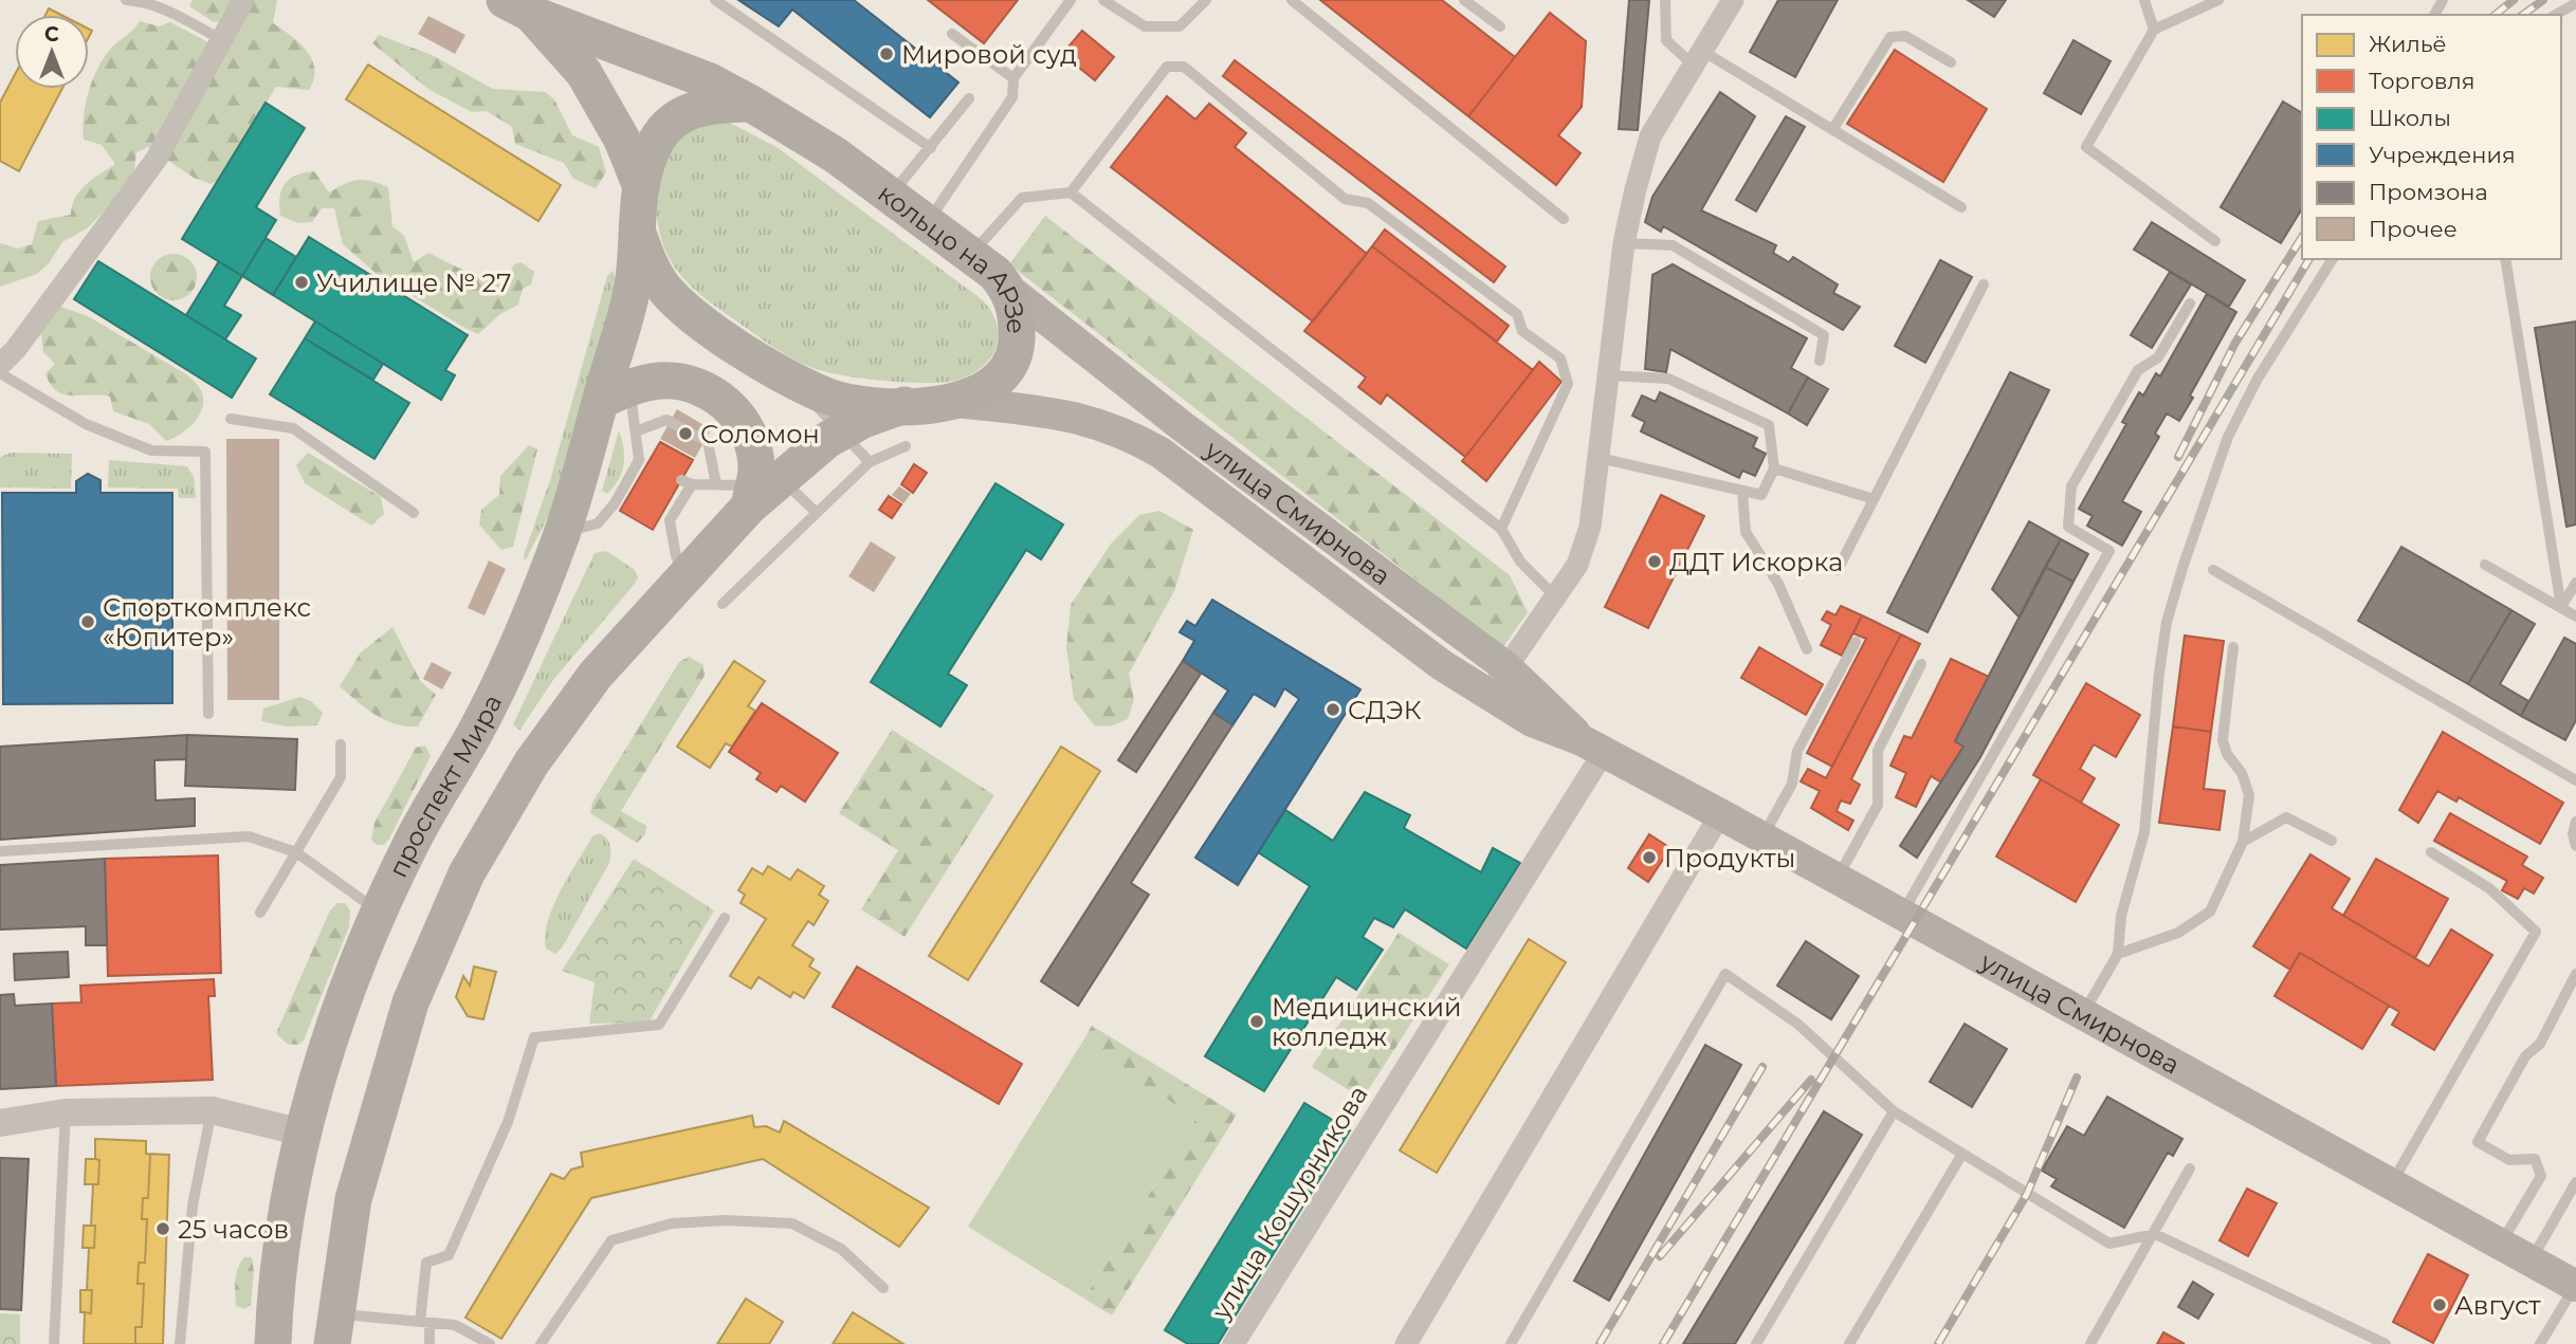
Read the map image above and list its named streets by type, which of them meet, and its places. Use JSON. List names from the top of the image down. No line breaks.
{"streets":{"main road":["кольцо на АРЗе","улица Смирнова","проспект Мира"],"street":["улица Кошурникова"]},"crossings":[["кольцо на АРЗе","улица Смирнова"],["кольцо на АРЗе","проспект Мира"],["улица Смирнова","улица Кошурникова"]],"places":["Мировой суд","Училище № 27","Соломон","ДДТ Искорка","Спорткомплекс «Юпитер»","СДЭК","Продукты","Медицинский колледж","25 часов","Август"],"legend":["Жильё","Торговля","Школы","Учреждения","Промзона","Прочее"],"north":"top"}
